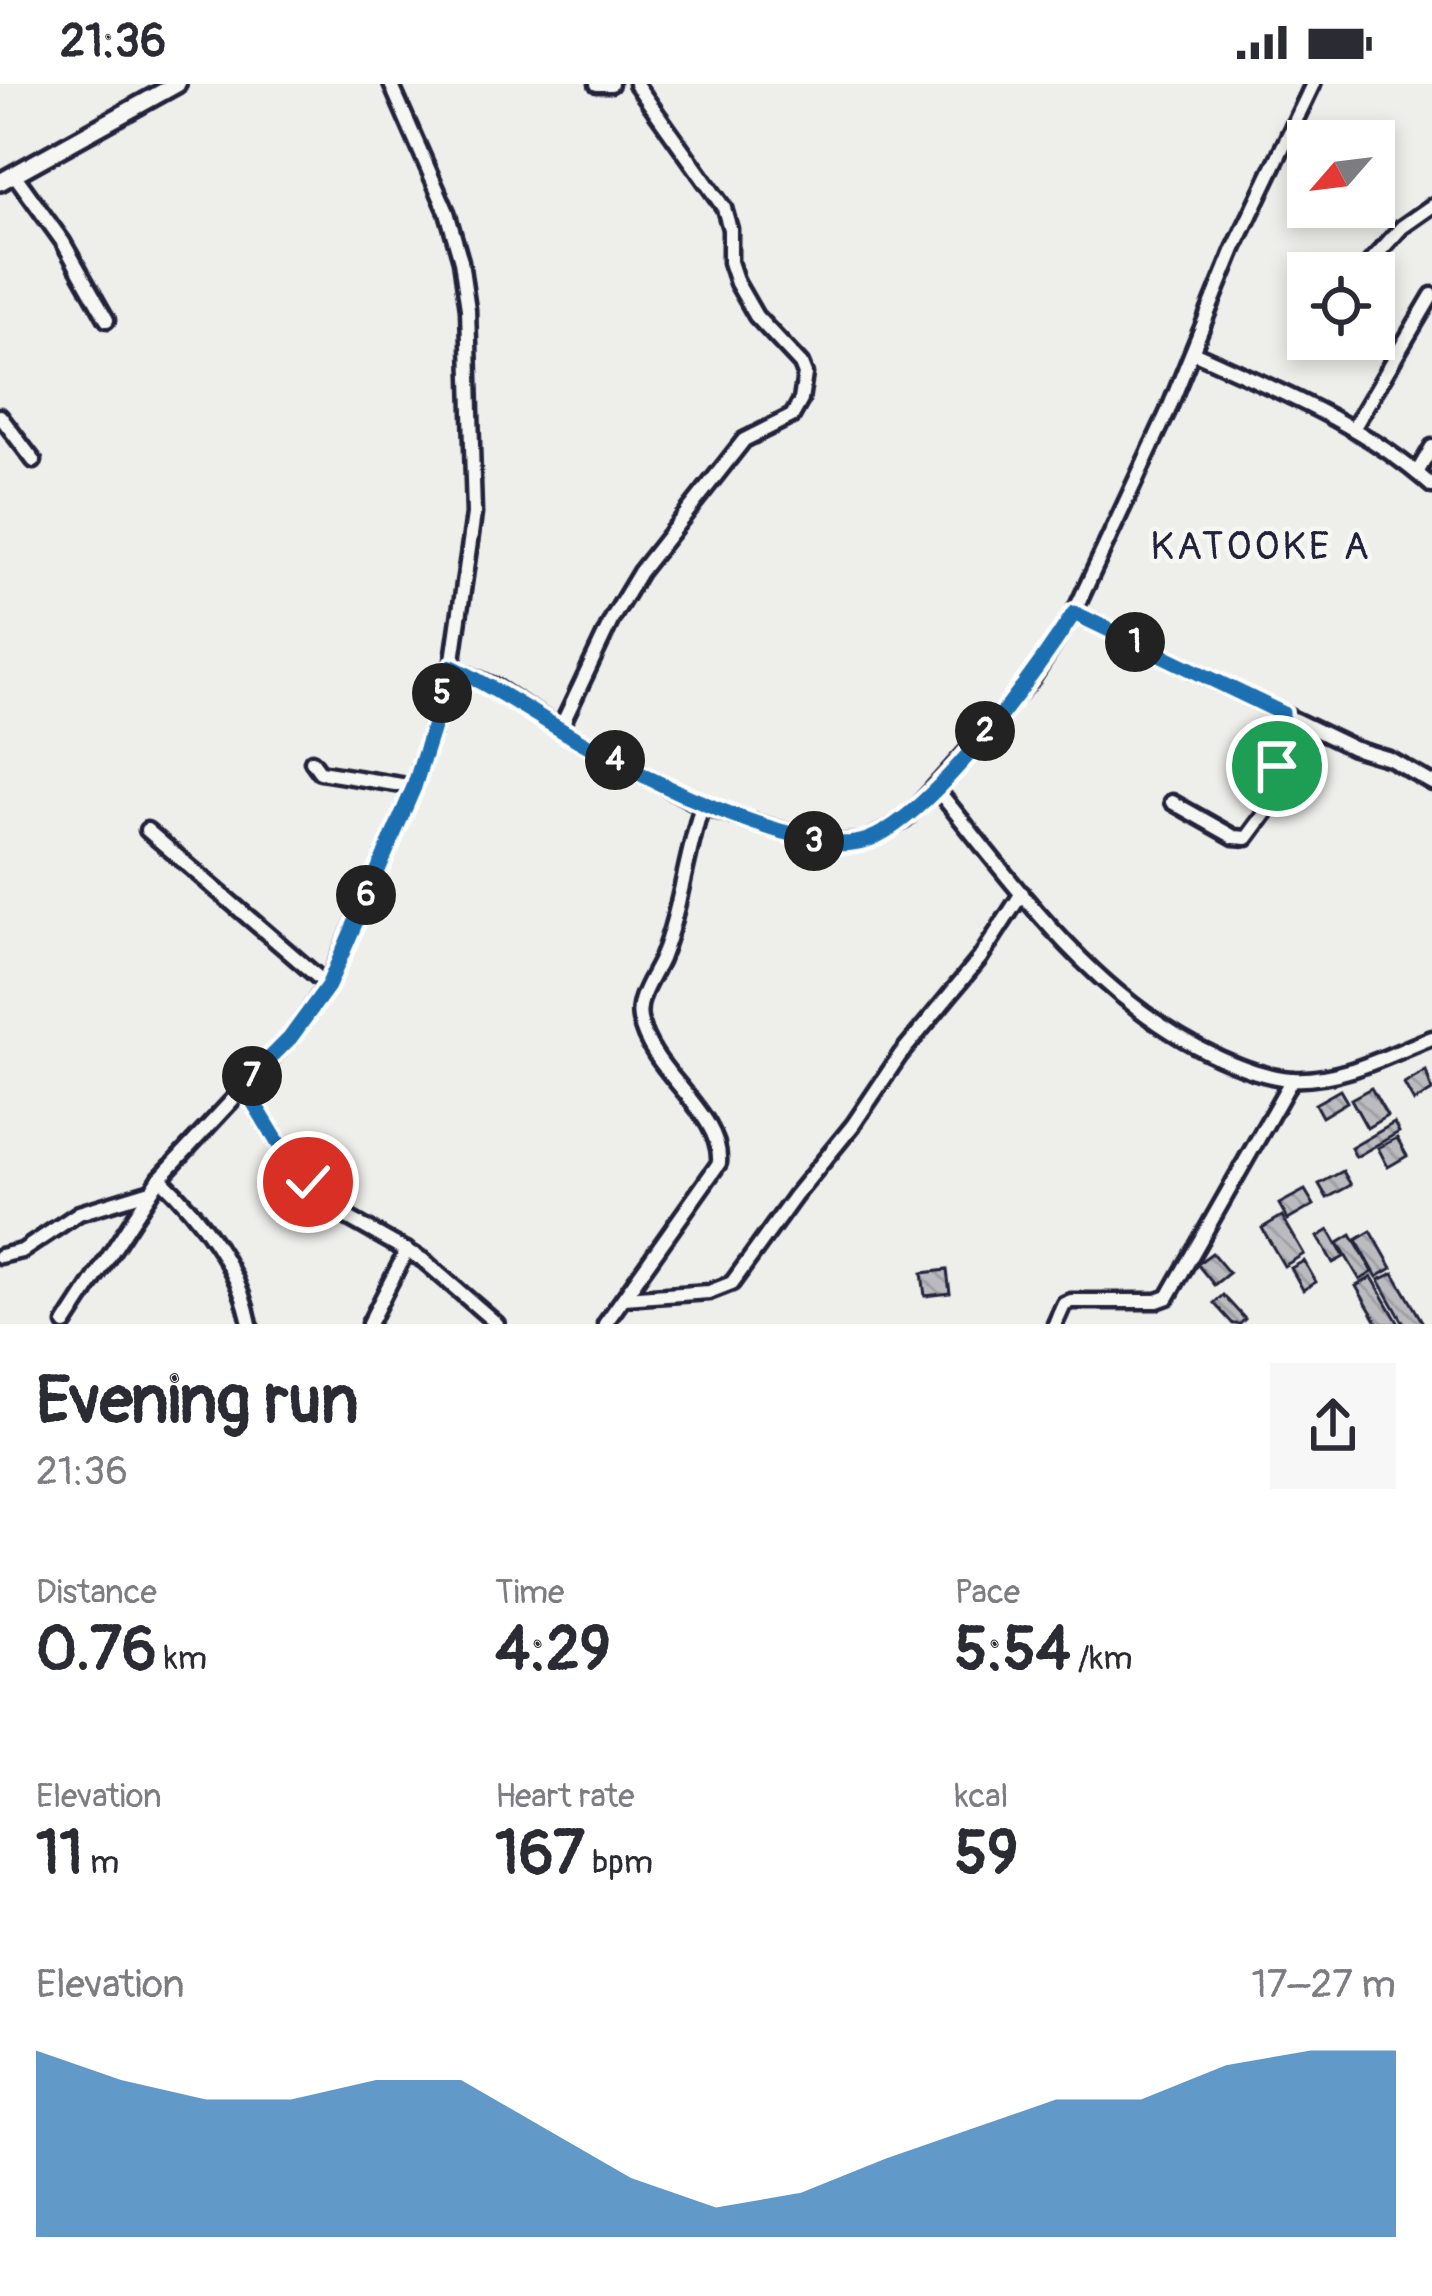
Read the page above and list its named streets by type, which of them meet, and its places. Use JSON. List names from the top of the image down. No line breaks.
{"districts":["KATOOKE A"],"north":"bottom left","page":{"status":"21:36","pins":["1","5","2","4","3","6","7"],"heading":["Evening run","21:36"],"stats":[["Distance","0.76 km"],["Time","4:29"],["Pace","5:54 /km"],["Elevation","11 m"],["Heart rate","167 bpm"],["kcal","59"]],"chart":["Elevation","17–27 m"]}}
